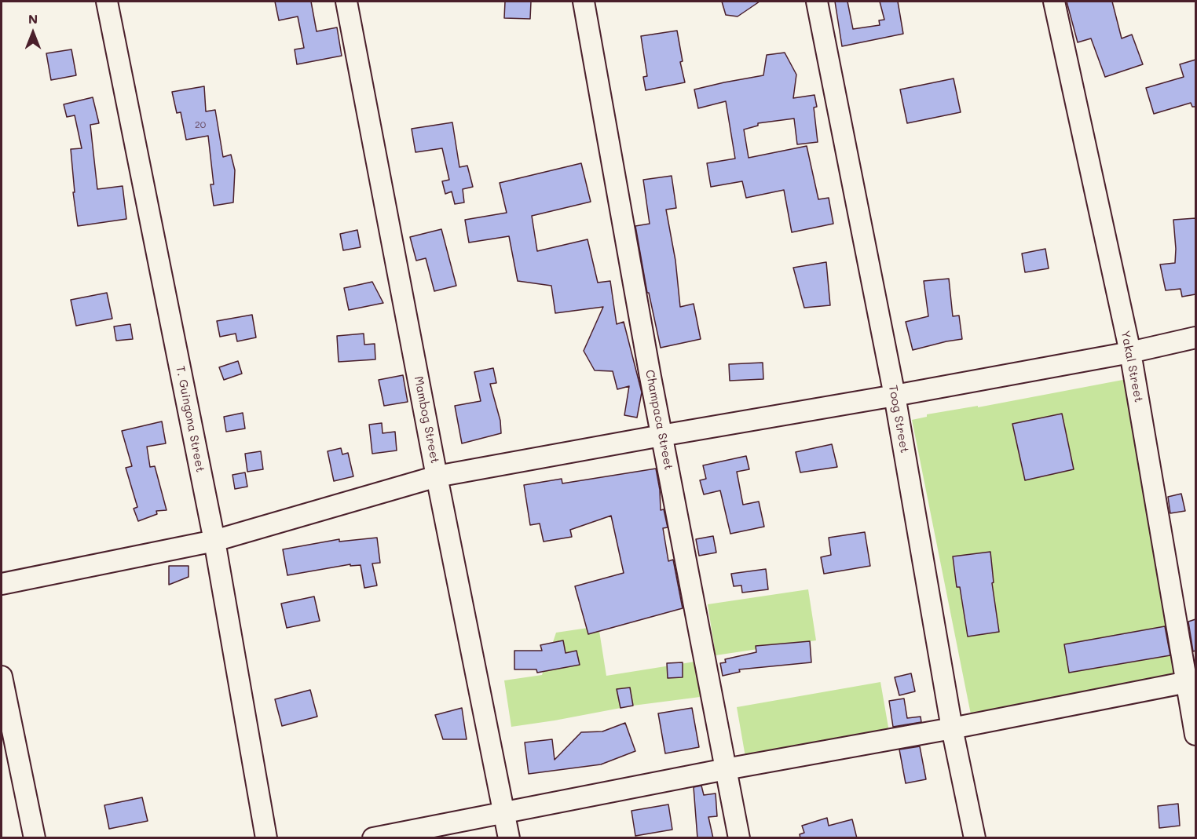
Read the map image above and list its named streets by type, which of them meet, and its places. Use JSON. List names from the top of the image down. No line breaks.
{"streets":{"street":["Yakal Street","T. Guingona Street","Toog Street","Mambog Street","Champaca Street"]},"house_numbers":["20"],"north":"top"}
